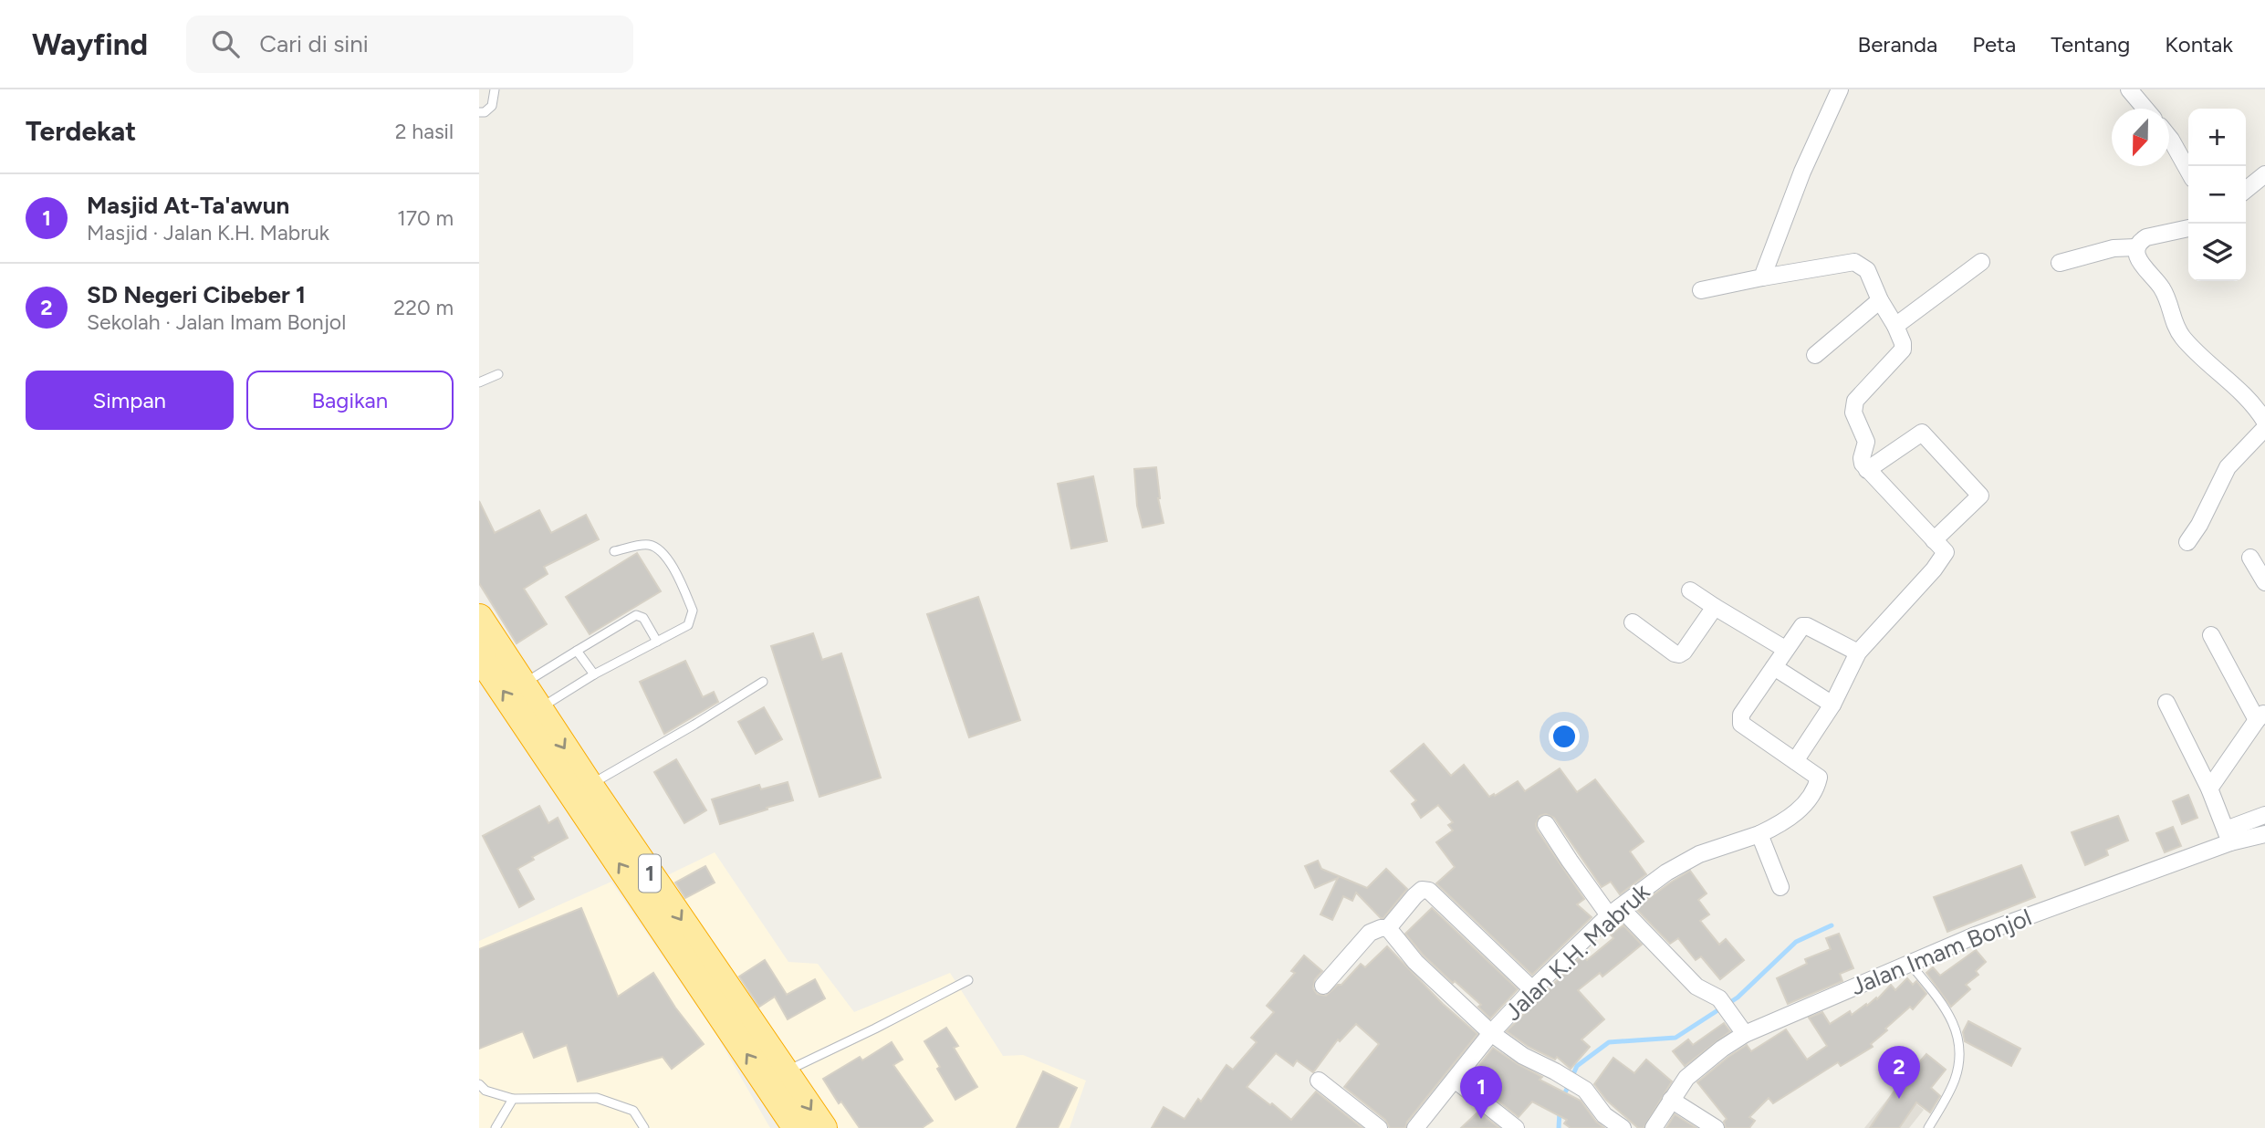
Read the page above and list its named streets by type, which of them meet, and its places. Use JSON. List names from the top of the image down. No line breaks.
{"streets":{"highway":["1"],"street":["Jalan K.H. Mabruk","Jalan Imam Bonjol"]},"north":"bottom","page":{"header":"Wayfind","search":"Cari di sini","nav":["Beranda","Peta","Tentang","Kontak"],"heading":["Terdekat","2 hasil"],"map_buttons":["+","−"],"list":[{"mark":"1","name":"Masjid At-Ta'awun","note":"Masjid · Jalan K.H. Mabruk","value":"170 m"},{"mark":"2","name":"SD Negeri Cibeber 1","note":"Sekolah · Jalan Imam Bonjol","value":"220 m"}],"buttons":["Simpan","Bagikan"],"pins":["2","1"]}}
